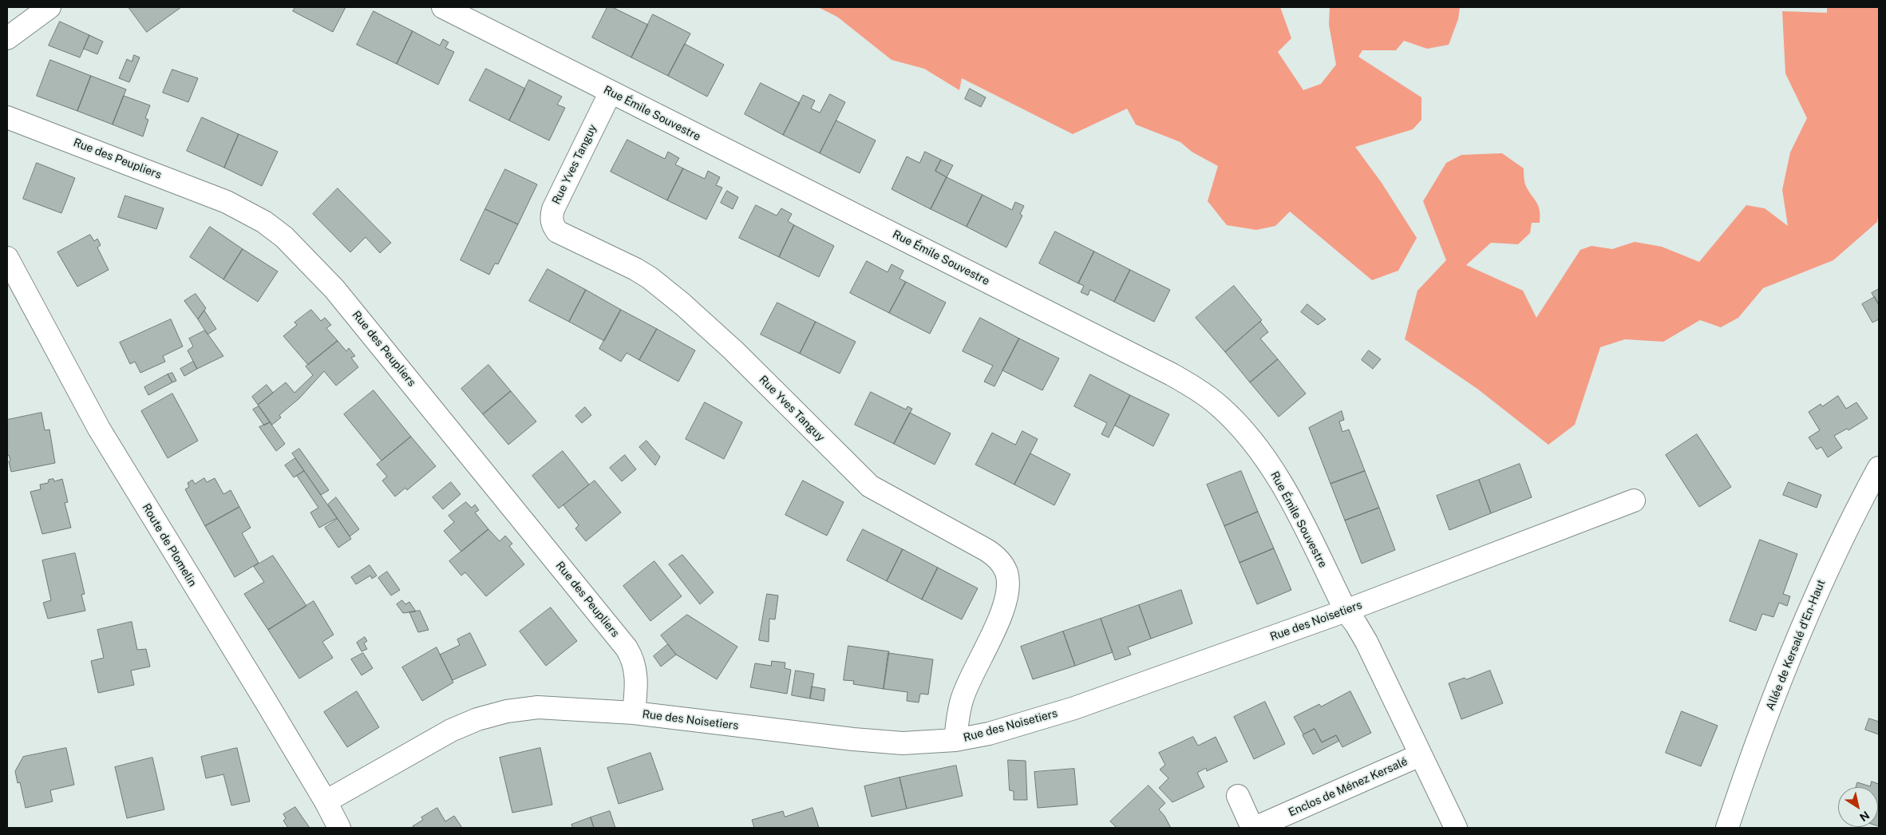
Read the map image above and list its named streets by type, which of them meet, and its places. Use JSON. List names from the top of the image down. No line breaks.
{"streets":{"street":["Rue Émile Souvestre","Rue des Peupliers","Rue Yves Tanguy","Route de Plomelin","Rue des Noisetiers","Allée de Kersalé d'En-Haut","Enclos de Ménez Kersalé"]},"crossings":[["Rue Émile Souvestre","Rue Yves Tanguy"],["Rue Émile Souvestre","Rue des Noisetiers"],["Rue Émile Souvestre","Enclos de Ménez Kersalé"],["Rue des Peupliers","Rue des Noisetiers"],["Rue Yves Tanguy","Rue des Noisetiers"],["Route de Plomelin","Rue des Noisetiers"],["Rue des Noisetiers","Enclos de Ménez Kersalé"]],"north":"bottom right"}
